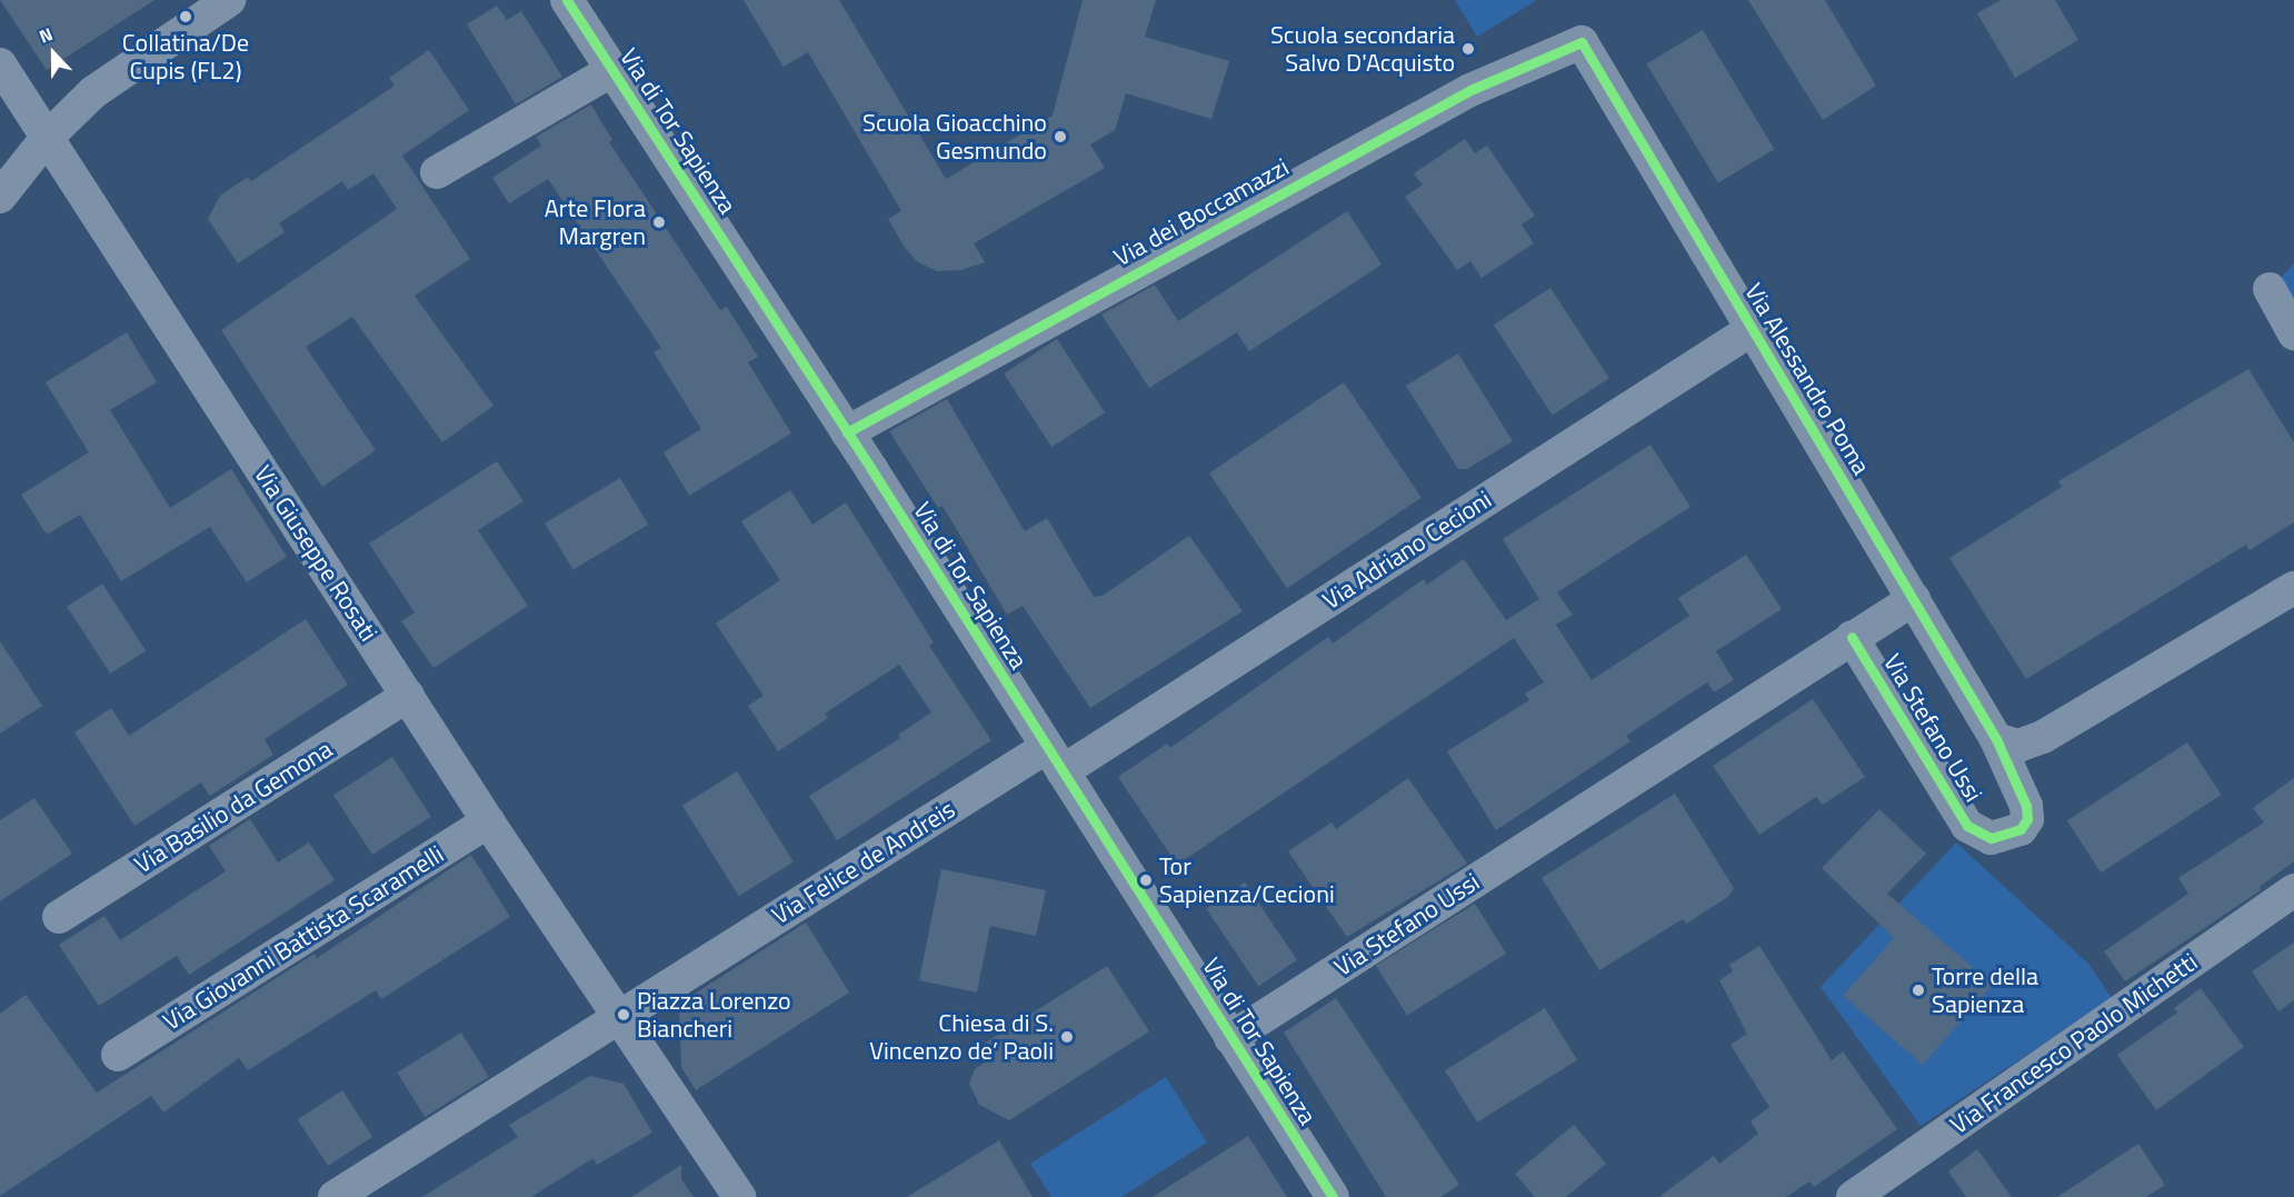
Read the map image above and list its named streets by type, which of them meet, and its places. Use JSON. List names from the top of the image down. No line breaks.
{"streets":{"street":["Via di Tor Sapienza","Via dei Boccamazzi","Via Alessandro Poma","Via Adriano Cecioni","Via Giuseppe Rosati","Via Stefano Ussi","Via Basilio da Gemona","Via Felice de Andreis","Via Giovanni Battista Scaramelli","Via Francesco Paolo Michetti"]},"crossings":[["Via di Tor Sapienza","Via dei Boccamazzi"],["Via di Tor Sapienza","Via Adriano Cecioni"],["Via di Tor Sapienza","Via Stefano Ussi"],["Via di Tor Sapienza","Via Felice de Andreis"],["Via dei Boccamazzi","Via Alessandro Poma"],["Via Alessandro Poma","Via Adriano Cecioni"],["Via Alessandro Poma","Via Stefano Ussi"],["Via Adriano Cecioni","Via Felice de Andreis"],["Via Giuseppe Rosati","Via Basilio da Gemona"],["Via Giuseppe Rosati","Via Felice de Andreis"],["Via Giuseppe Rosati","Via Giovanni Battista Scaramelli"]],"places":["Collatina/De Cupis (FL2)","Scuola secondaria Salvo D'Acquisto","Scuola Gioacchino Gesmundo","Arte Flora Margren","Tor Sapienza/Cecioni","Torre della Sapienza","Piazza Lorenzo Biancheri","Chiesa di S. Vincenzo de’ Paoli"],"north":"top"}
